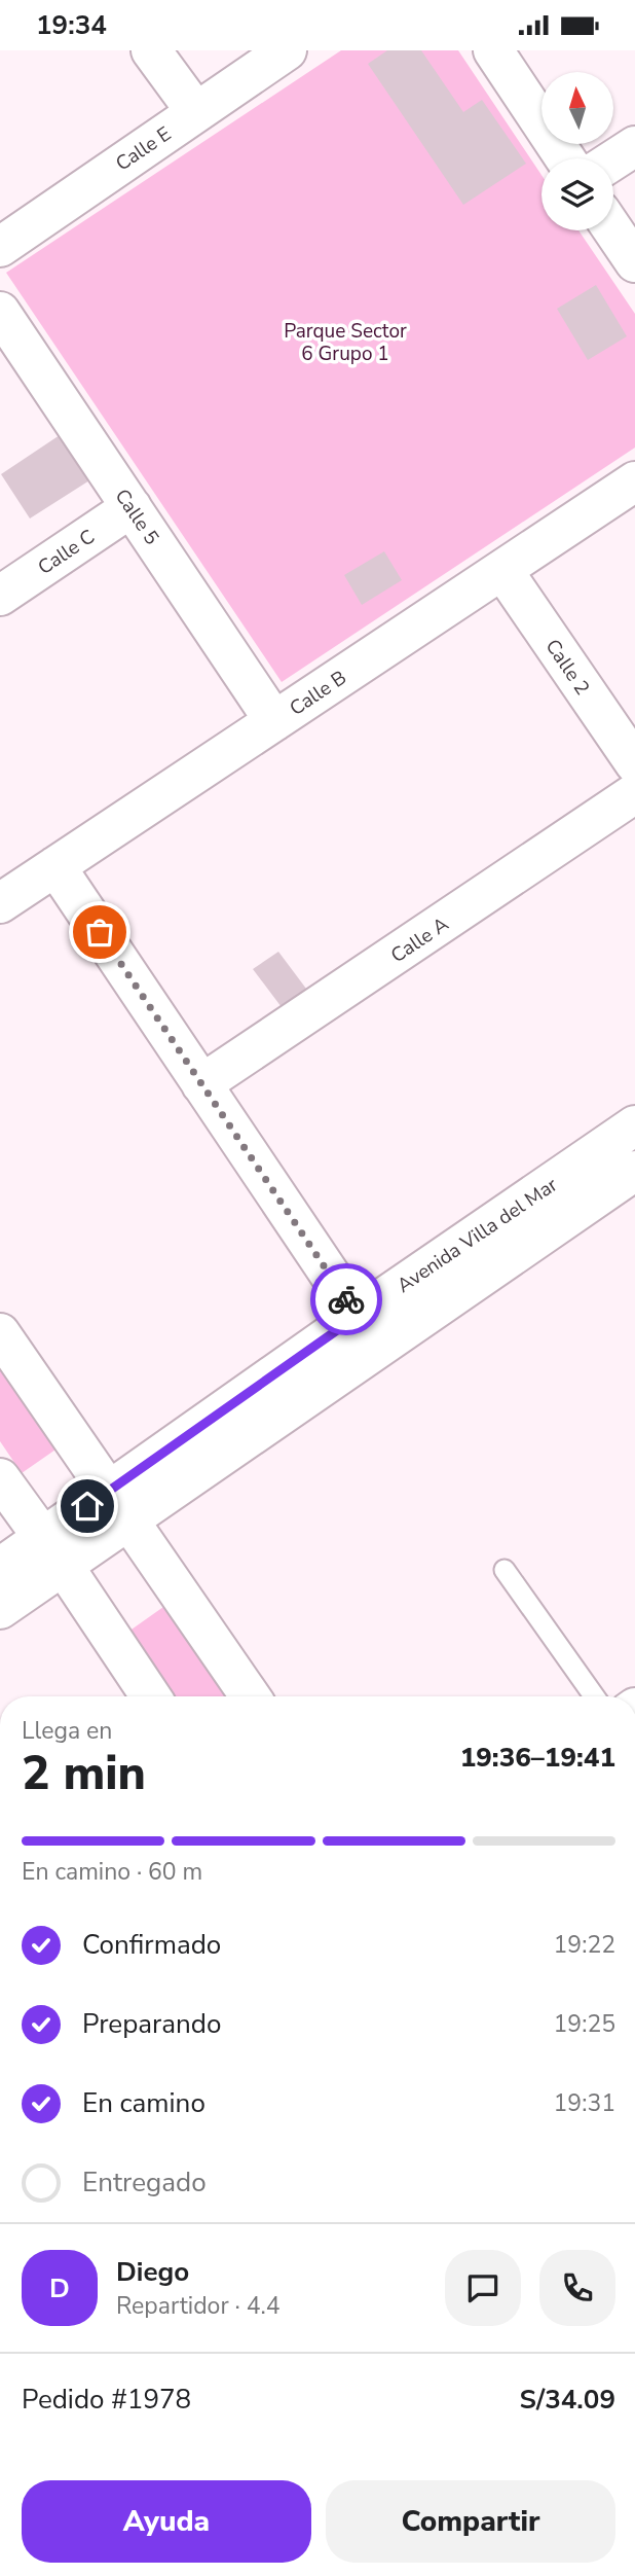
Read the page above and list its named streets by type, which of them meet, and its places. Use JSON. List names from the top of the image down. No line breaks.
{"streets":{"street":["Calle E","Calle 5","Calle C","Calle 2","Calle B","Calle A","Avenida Villa del Mar"]},"crossings":[["Calle 5","Calle C"],["Calle 5","Calle B"],["Calle 2","Calle B"]],"parks":["Parque Sector 6 Grupo 1"],"north":"top","page":{"status":"19:34","heading":["2 min","Llega en","19:36–19:41"],"panel":["Diego","Repartidor · 4.4","Pedido #1978","S/34.09"],"bar":"En camino · 60 m","list":[["Confirmado","19:22"],["Preparando","19:25"],["En camino","19:31"],"Entregado"],"round":"D","buttons":["Ayuda","Compartir"]}}
